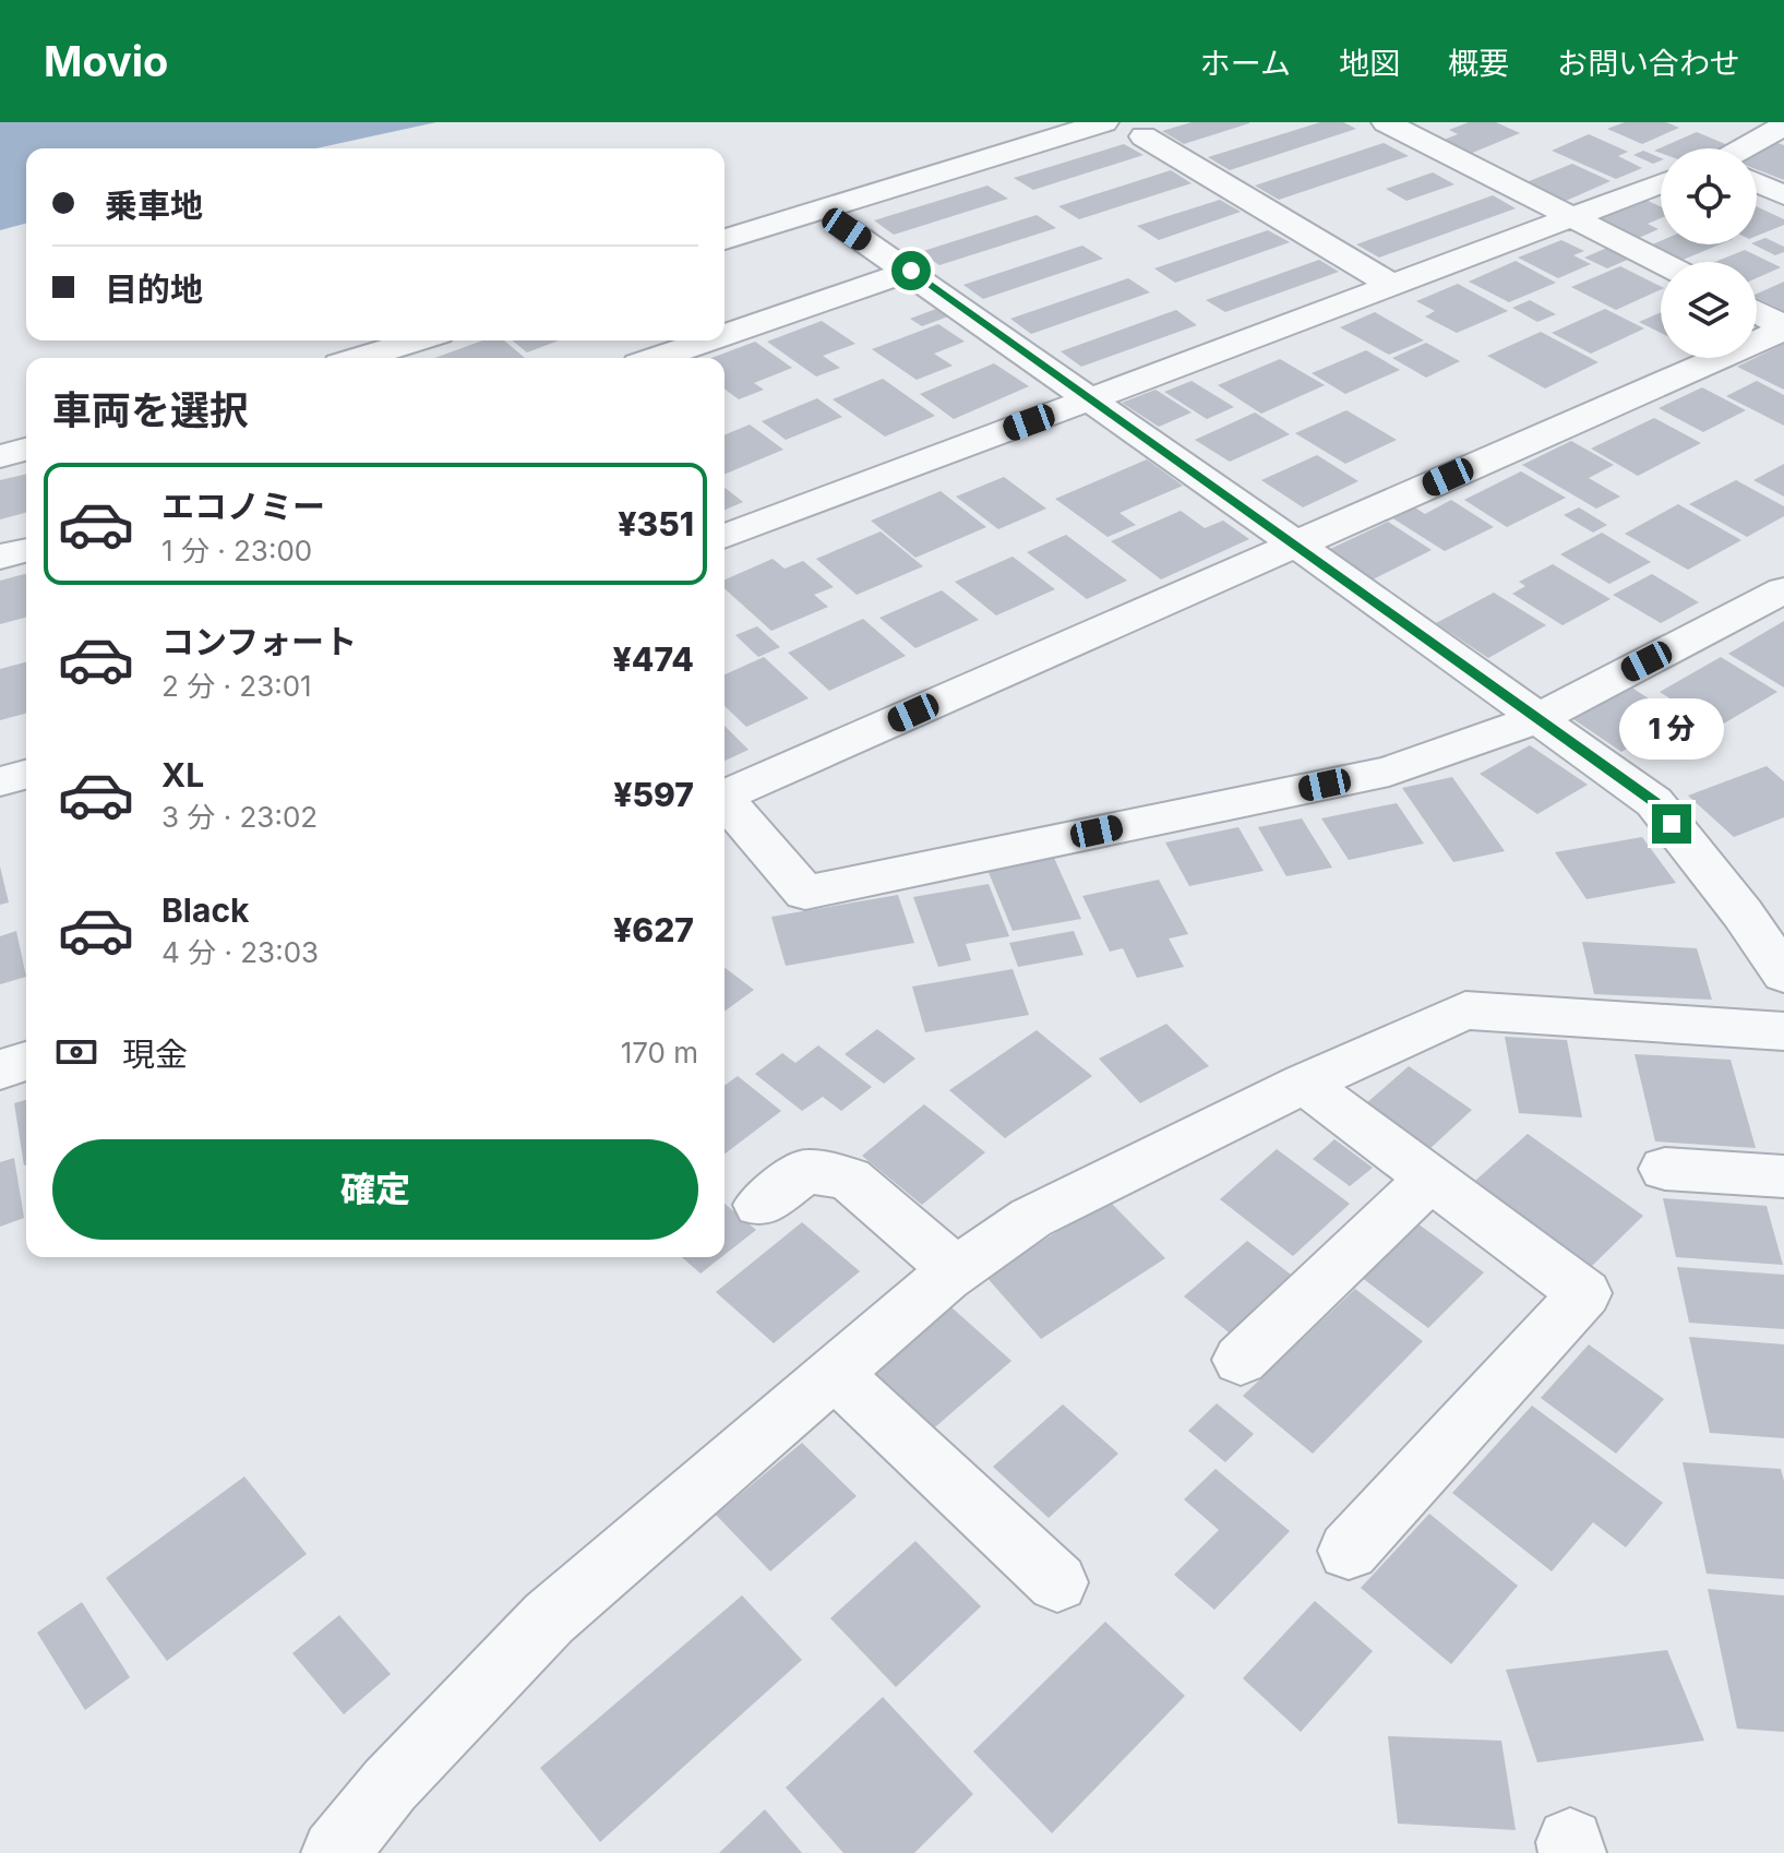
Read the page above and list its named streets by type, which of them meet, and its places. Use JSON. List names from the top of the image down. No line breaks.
{"page":{"header":"Movio","nav":["ホーム","地図","概要","お問い合わせ"],"banner":["乗車地","目的地"],"heading":"車両を選択","list":[{"name":"エコノミー","note":"1 分 · 23:00","value":"¥351"},{"name":"コンフォート","note":"2 分 · 23:01","value":"¥474"},{"name":"XL","note":"3 分 · 23:02","value":"¥597"},{"name":"Black","note":"4 分 · 23:03","value":"¥627"}],"bubble":"1 分","pay":["現金","170 m"],"buttons":"確定"}}
